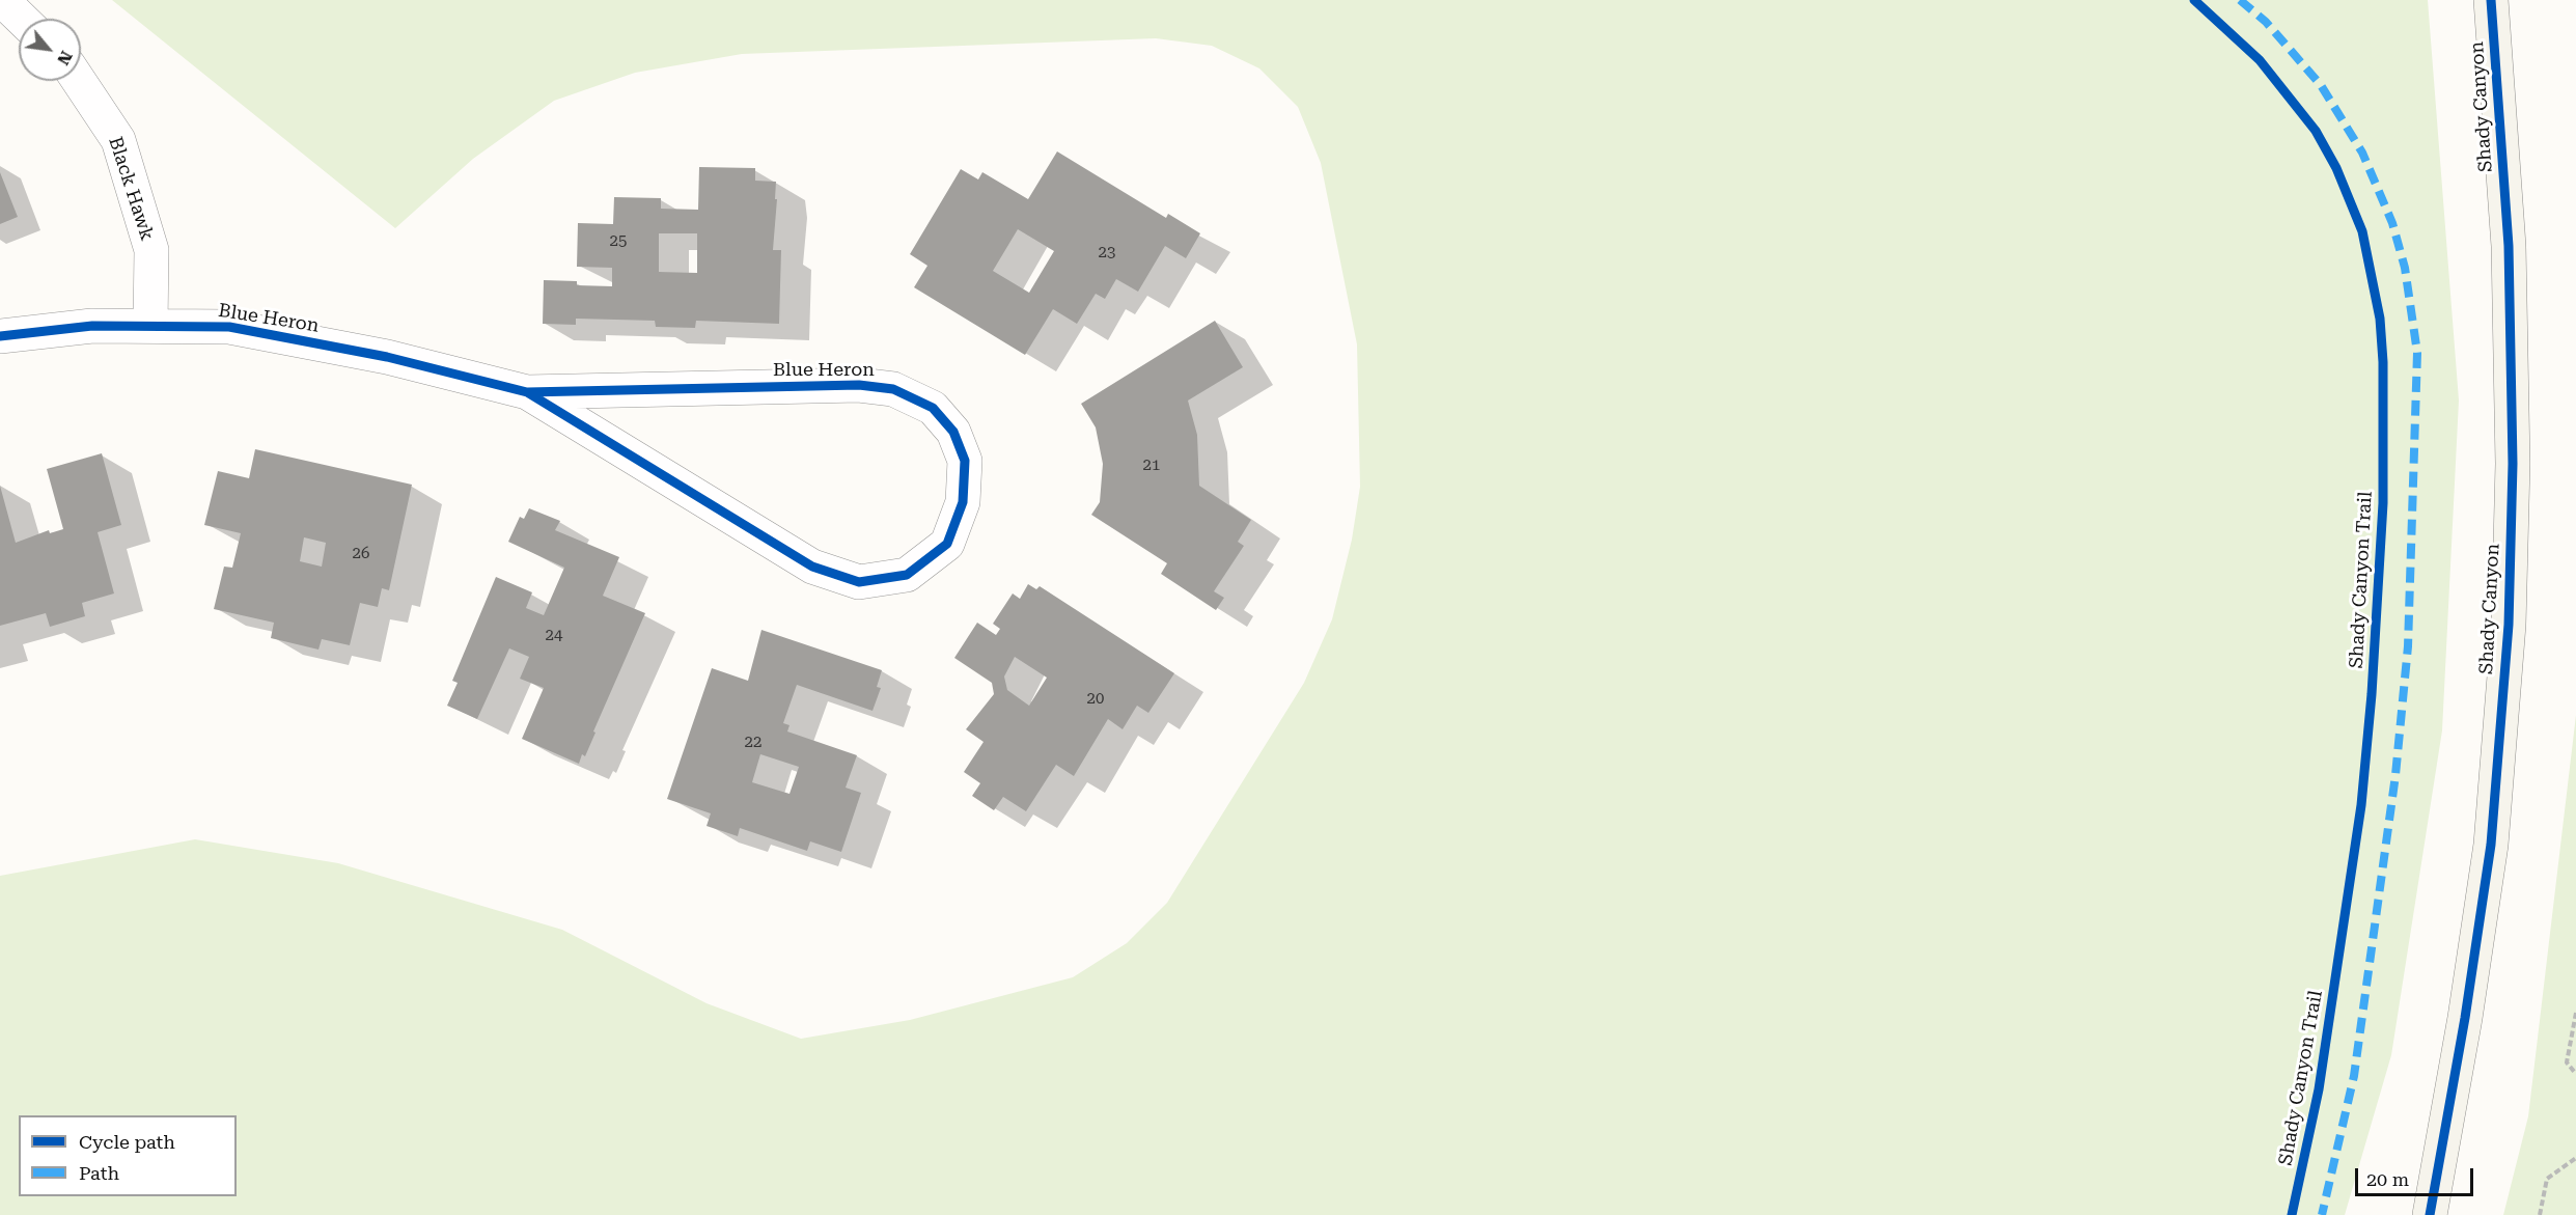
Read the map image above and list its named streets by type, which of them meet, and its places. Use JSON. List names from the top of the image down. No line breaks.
{"streets":{"main road":["Shady Canyon"],"street":["Black Hawk","Blue Heron"],"cycle path":["Shady Canyon Trail"]},"crossings":[["Black Hawk","Blue Heron"]],"house_numbers":["25","23","21","26","24","20","22"],"legend":["Cycle path","Path"],"scale_bar":"20 m","north":"bottom right"}
